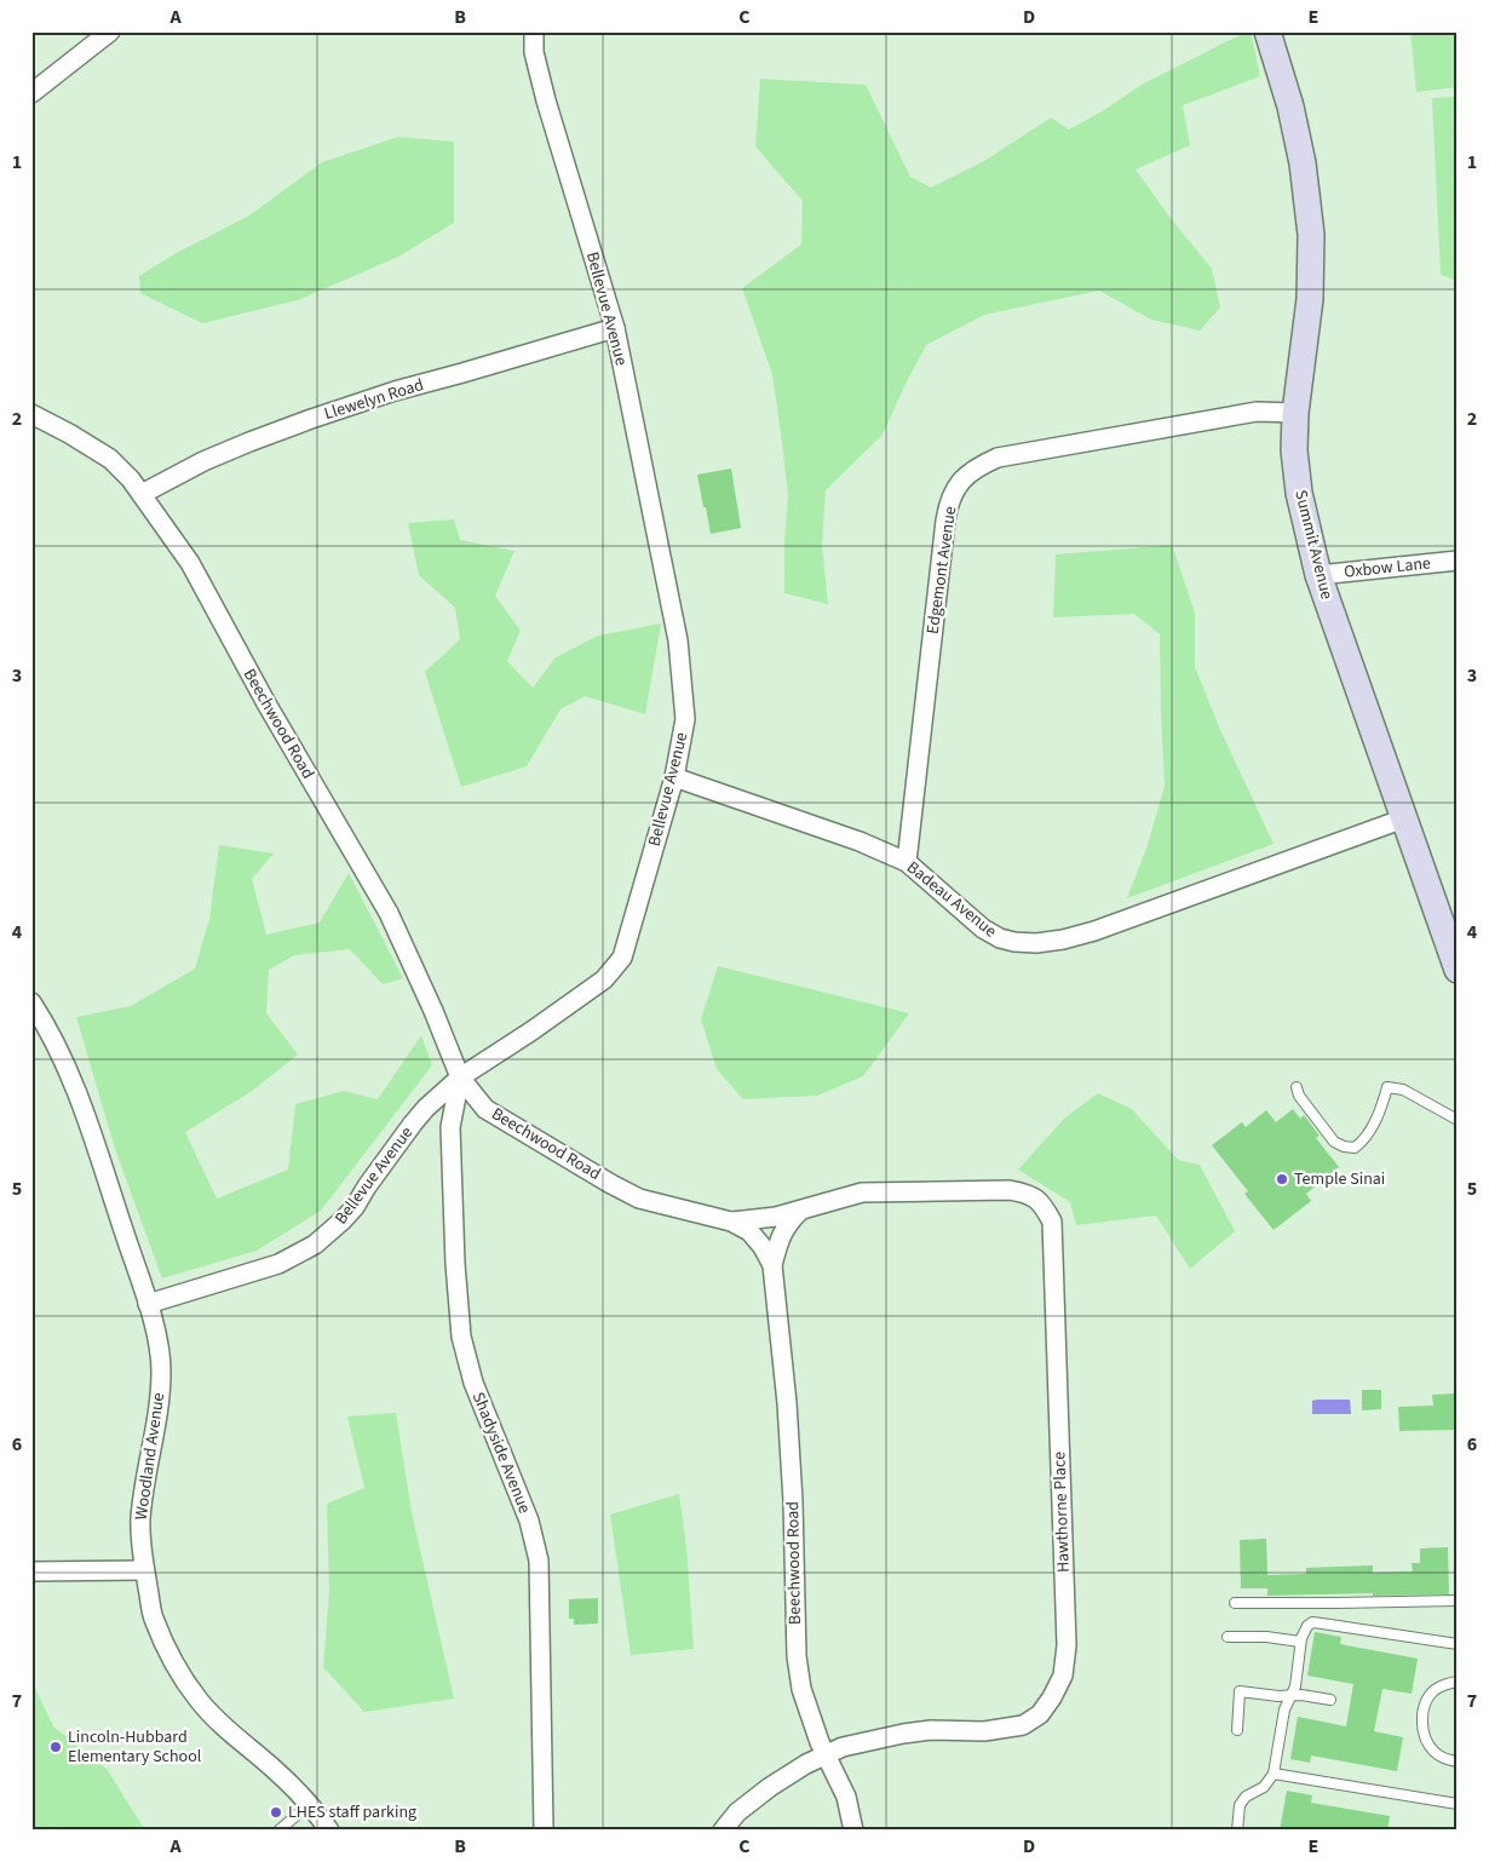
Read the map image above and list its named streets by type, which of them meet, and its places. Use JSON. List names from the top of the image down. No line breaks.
{"streets":{"street":["Bellevue Avenue","Llewelyn Road","Summit Avenue","Oxbow Lane","Edgemont Avenue","Beechwood Road","Badeau Avenue","Shadyside Avenue","Woodland Avenue","Hawthorne Place"]},"crossings":[["Bellevue Avenue","Llewelyn Road"],["Bellevue Avenue","Beechwood Road"],["Bellevue Avenue","Badeau Avenue"],["Bellevue Avenue","Shadyside Avenue"],["Bellevue Avenue","Woodland Avenue"],["Llewelyn Road","Beechwood Road"],["Summit Avenue","Oxbow Lane"],["Summit Avenue","Edgemont Avenue"],["Summit Avenue","Badeau Avenue"],["Edgemont Avenue","Badeau Avenue"],["Beechwood Road","Shadyside Avenue"],["Beechwood Road","Hawthorne Place"]],"places":["Temple Sinai","Lincoln-Hubbard Elementary School","LHES staff parking"],"grid":{"columns":["A","B","C","D","E"],"rows":["1","2","3","4","5","6","7"]}}
